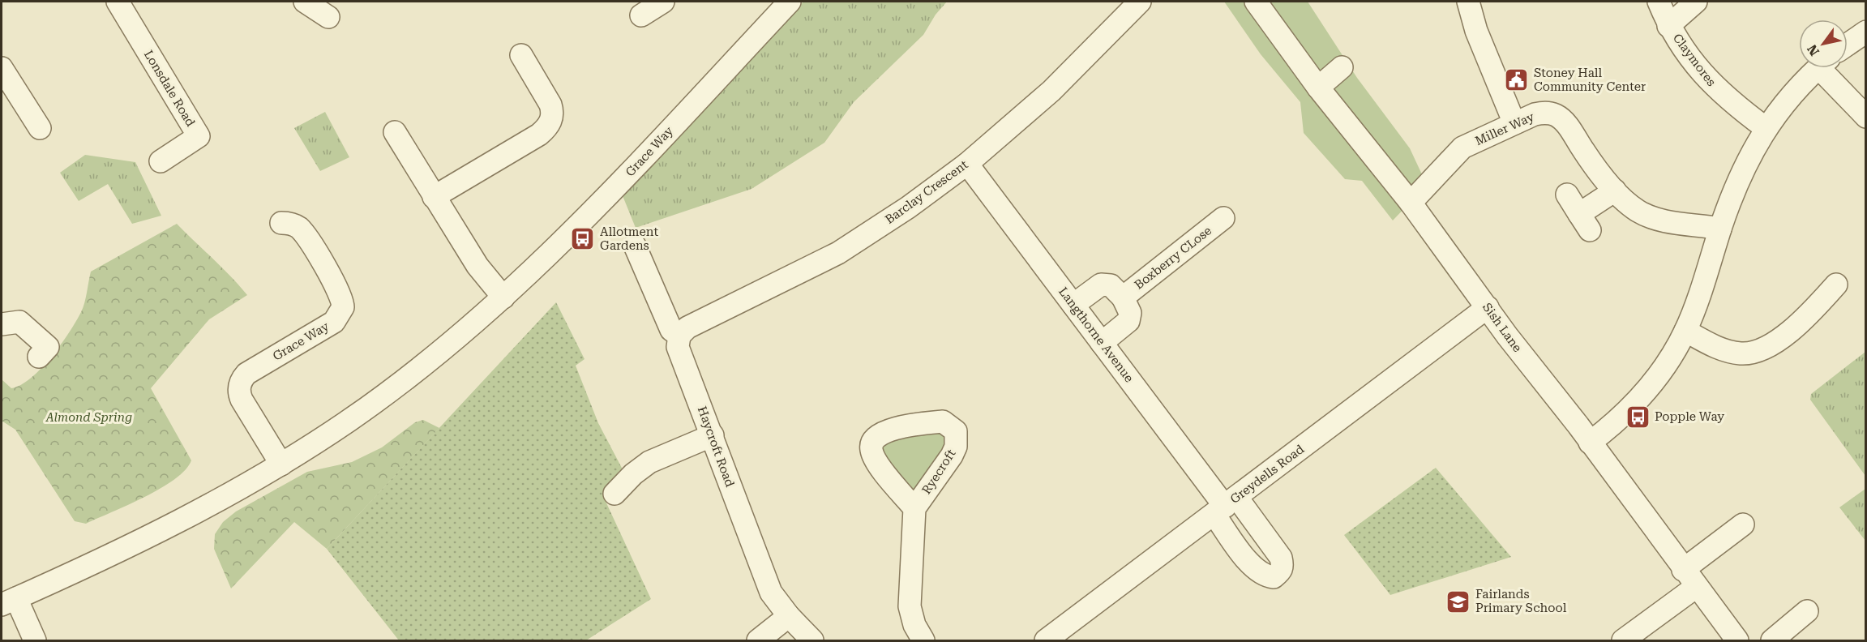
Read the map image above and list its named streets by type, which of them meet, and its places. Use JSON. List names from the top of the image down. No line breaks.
{"streets":{"street":["Claymores","Lonsdale Road","Miller Way","Grace Way","Barclay Crescent","Boxberry CLose","Sish Lane","Langthorne Avenue","Haycroft Road","Greydells Road"]},"crossings":[["Miller Way","Sish Lane"],["Barclay Crescent","Langthorne Avenue"],["Barclay Crescent","Haycroft Road"],["Boxberry CLose","Langthorne Avenue"],["Sish Lane","Greydells Road"],["Langthorne Avenue","Greydells Road"]],"parks":["Almond Spring"],"places":{"public building":["Stoney Hall Community Center"],"bus stop":["Allotment Gardens","Popple Way"],"school or university":["Fairlands Primary School"]},"north":"bottom left"}
